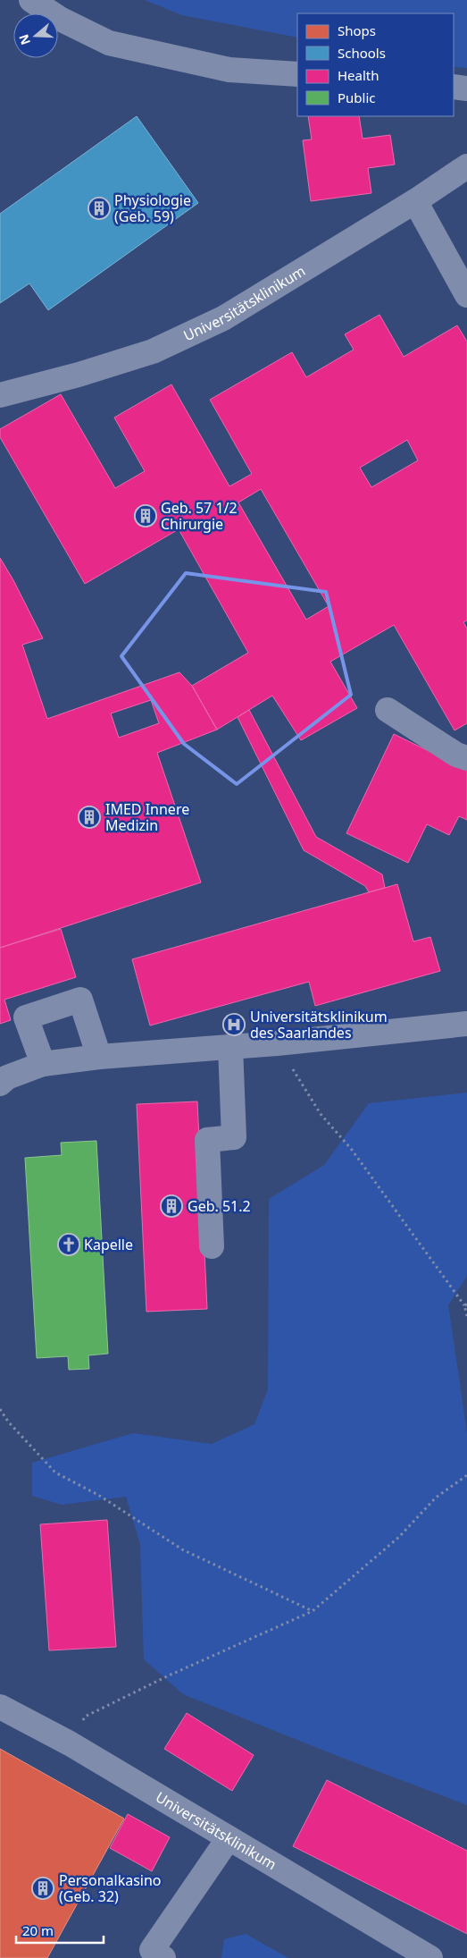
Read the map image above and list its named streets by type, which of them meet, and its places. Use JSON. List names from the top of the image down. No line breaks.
{"streets":{"street":["Universitätsklinikum"]},"places":{"building":["Physiologie (Geb. 59)","Geb. 57 1/2 Chirurgie","IMED Innere Medizin","Geb. 51.2","Personalkasino (Geb. 32)"],"hospital":["Universitätsklinikum des Saarlandes"],"church":["Kapelle"]},"legend":["Shops","Schools","Health","Public"],"scale_bar":"20 m","north":"left"}
